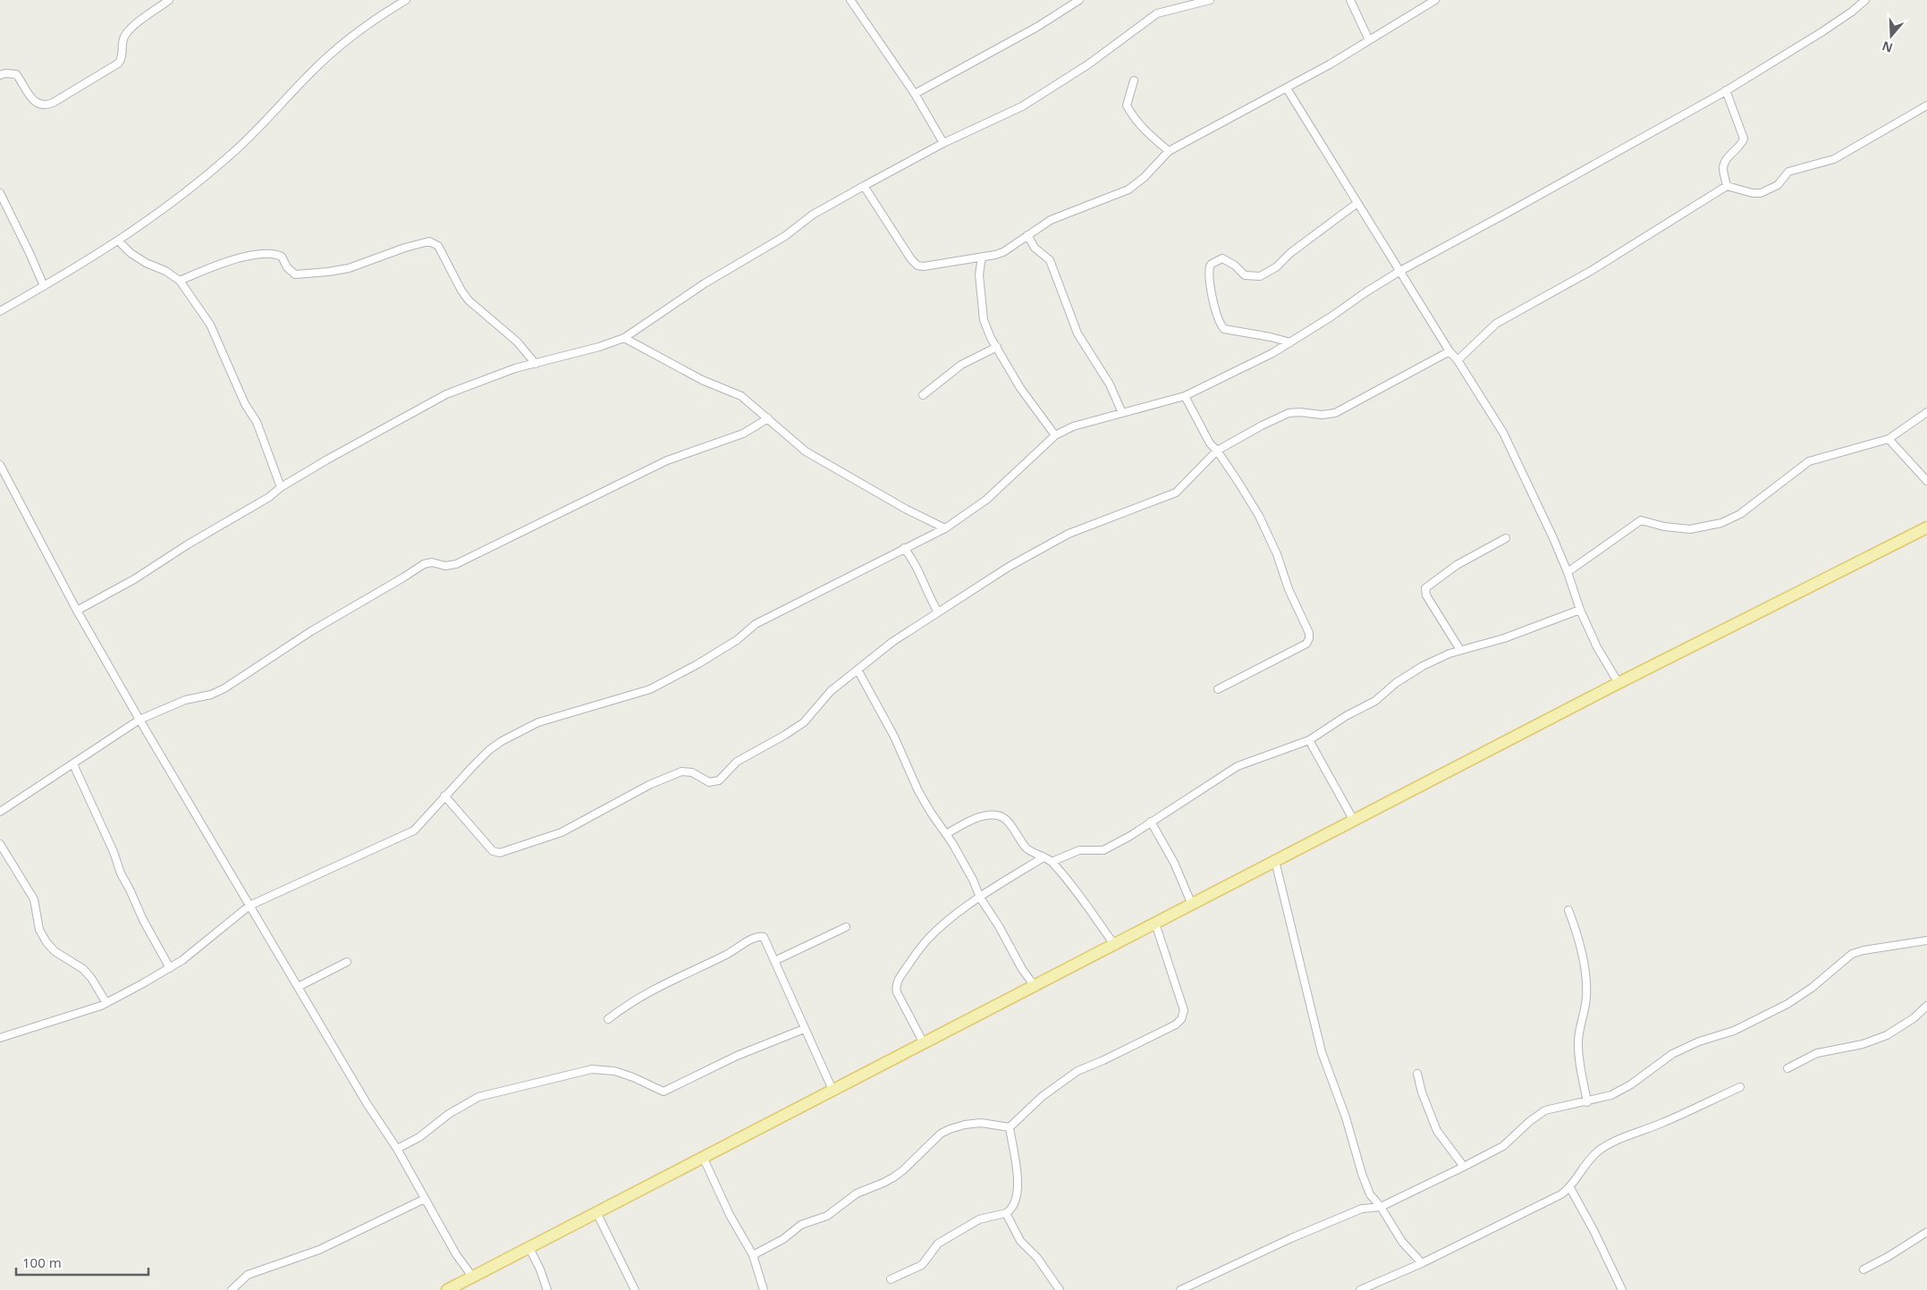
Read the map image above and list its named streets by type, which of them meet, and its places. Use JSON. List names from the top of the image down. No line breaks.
{"scale_bar":"100 m","north":"bottom"}
